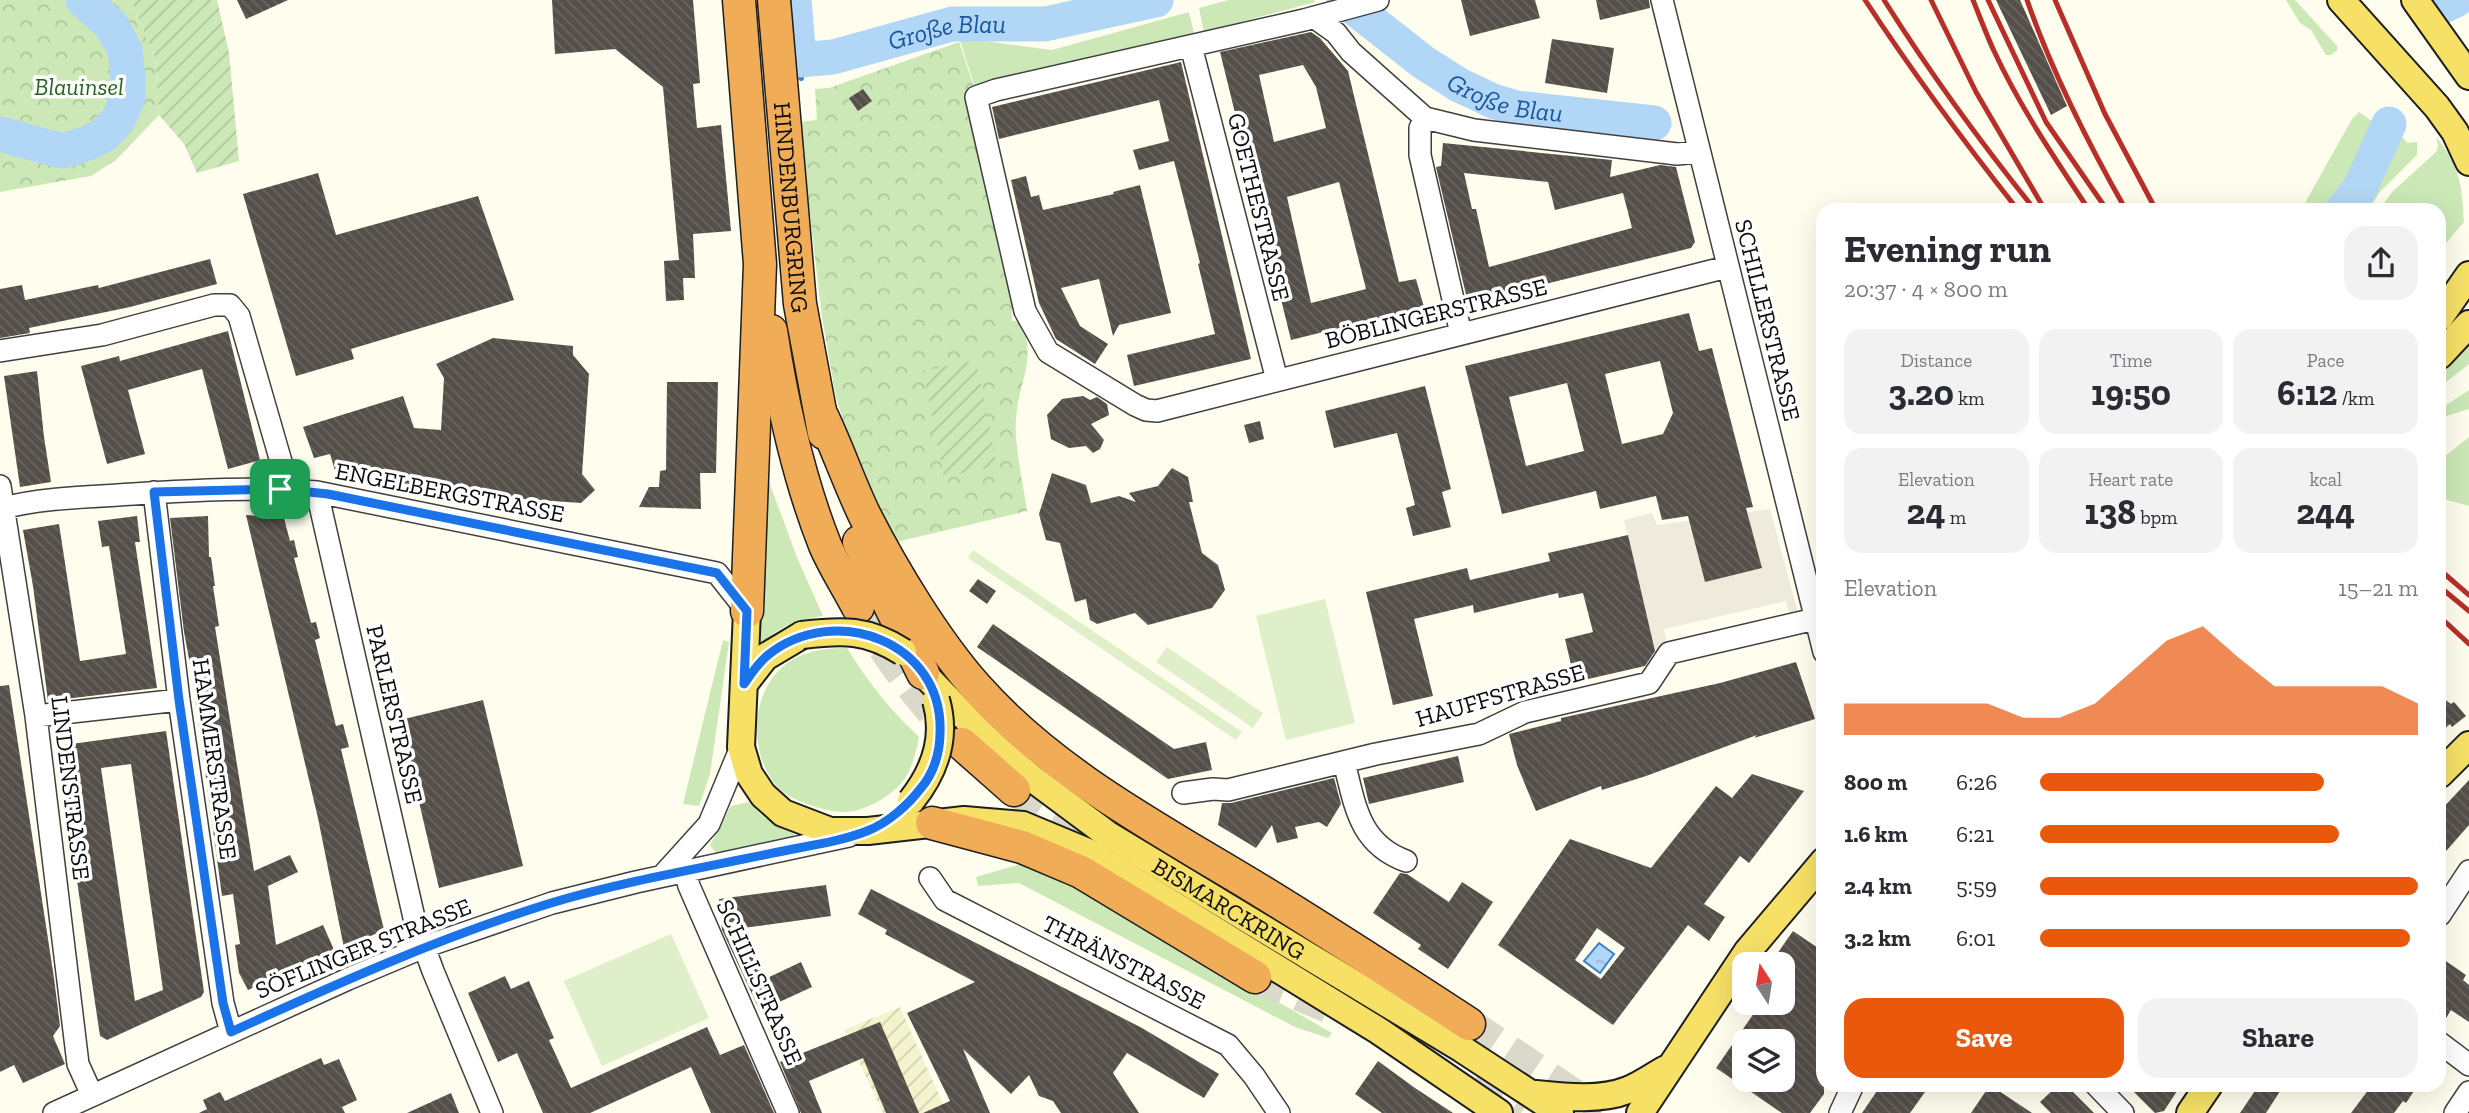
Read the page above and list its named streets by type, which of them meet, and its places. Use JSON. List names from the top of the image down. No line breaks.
{"streets":{"highway":["HINDENBURGRING"],"main road":["BISMARCKRING"],"street":["GOETHESTRASSE","BÖBLINGERSTRASSE","SCHILLERSTRASSE","ENGELBERGSTRASSE","HAUFFSTRASSE","PARLERSTRASSE","HAMMERSTRASSE","LINDENSTRASSE","SÖFLINGER STRASSE","THRÄNSTRASSE","SCHILLSTRASSE"]},"crossings":[["GOETHESTRASSE","BÖBLINGERSTRASSE"],["BÖBLINGERSTRASSE","SCHILLERSTRASSE"],["SCHILLERSTRASSE","HAUFFSTRASSE"],["ENGELBERGSTRASSE","PARLERSTRASSE"],["ENGELBERGSTRASSE","HAMMERSTRASSE"],["ENGELBERGSTRASSE","LINDENSTRASSE"],["PARLERSTRASSE","SÖFLINGER STRASSE"],["HAMMERSTRASSE","SÖFLINGER STRASSE"],["LINDENSTRASSE","SÖFLINGER STRASSE"],["BISMARCKRING","SÖFLINGER STRASSE"],["SÖFLINGER STRASSE","SCHILLSTRASSE"]],"water":["Große Blau"],"parks":["Blauinsel"],"north":"top","page":{"heading":["Evening run","20:37 · 4 × 800 m"],"stats":[["Distance","3.20 km"],["Time","19:50"],["Pace","6:12 /km"],["Elevation","24 m"],["Heart rate","138 bpm"],["kcal","244"]],"chart":["Elevation","15–21 m"],"list":[{"name":"800 m","note":"6:26"},{"name":"1.6 km","note":"6:21"},{"name":"2.4 km","note":"5:59"},{"name":"3.2 km","note":"6:01"}],"buttons":["Save","Share"]}}
